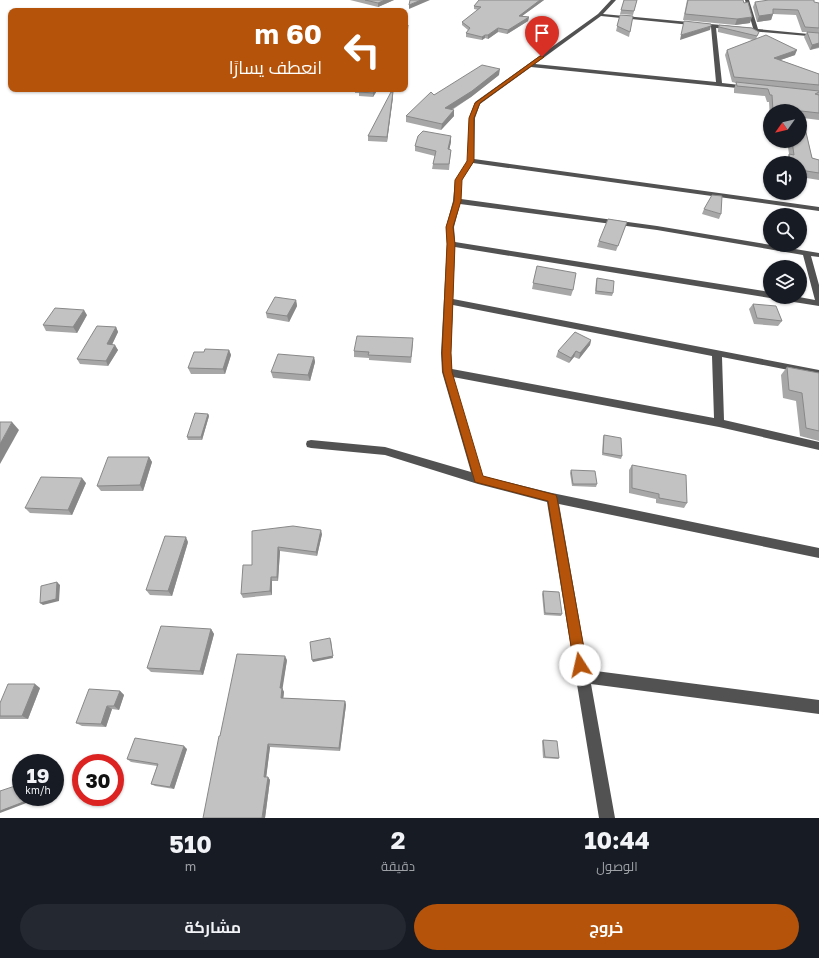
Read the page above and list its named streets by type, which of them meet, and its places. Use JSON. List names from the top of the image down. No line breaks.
{"north":"bottom left","page":{"turn":["60 m","انعطف يسارًا"],"speed":"19 km/h","limit":"30","eta":["10:44","الوصول","2","دقيقة","510","m"],"buttons":["خروج","مشاركة"]}}
